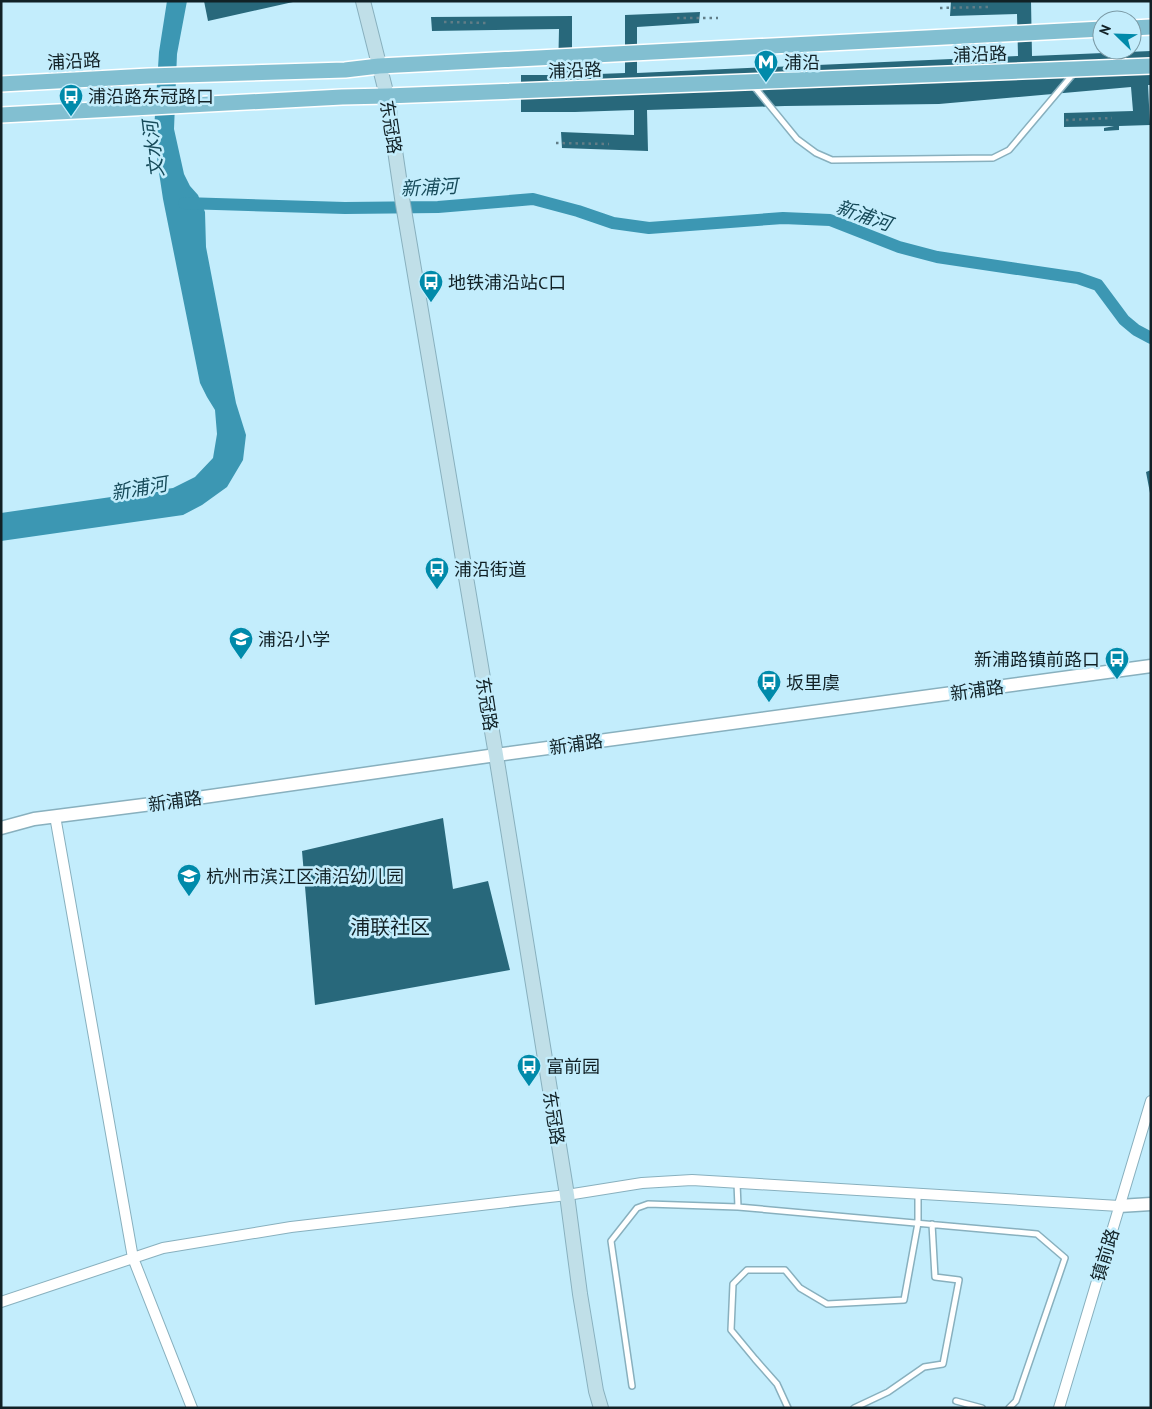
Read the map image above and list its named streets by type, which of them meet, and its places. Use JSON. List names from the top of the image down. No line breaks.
{"streets":{"main road":["浦沿路","东冠路"],"street":["新浦路","镇前路"]},"crossings":[["浦沿路","东冠路"],["东冠路","新浦路"]],"districts":["浦联社区"],"water":["文水河","新浦河"],"places":{"metro station":["浦沿"],"bus stop":["浦沿路东冠路口","地铁浦沿站C口","浦沿街道","新浦路镇前路口","坂里虞","富前园"],"school or university":["浦沿小学","杭州市滨江区浦沿幼儿园"]},"north":"top left"}
